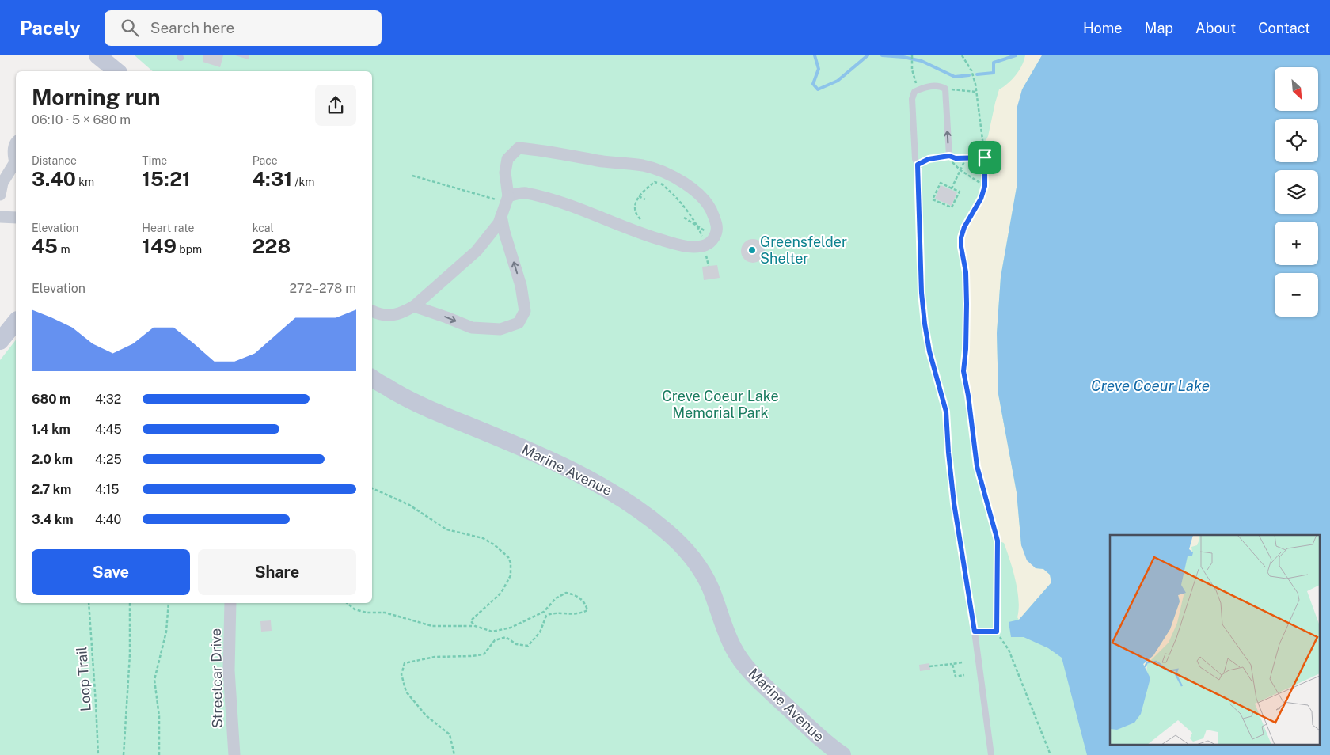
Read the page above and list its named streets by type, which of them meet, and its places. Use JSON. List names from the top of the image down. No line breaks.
{"streets":{"main road":["Marine Avenue"],"street":["Streetcar Drive"],"path":["Loop Trail"]},"water":["Creve Coeur Lake"],"parks":["Creve Coeur Lake Memorial Park"],"places":["Greensfelder Shelter"],"north":"bottom right","page":{"header":"Pacely","search":"Search here","nav":["Home","Map","About","Contact"],"map_buttons":["+","−"],"heading":["Morning run","06:10 · 5 × 680 m"],"stats":[["Distance","3.40 km"],["Time","15:21"],["Pace","4:31 /km"],["Elevation","45 m"],["Heart rate","149 bpm"],["kcal","228"]],"chart":["Elevation","272–278 m"],"list":[{"name":"680 m","note":"4:32"},{"name":"1.4 km","note":"4:45"},{"name":"2.0 km","note":"4:25"},{"name":"2.7 km","note":"4:15"},{"name":"3.4 km","note":"4:40"}],"buttons":["Save","Share"]}}
